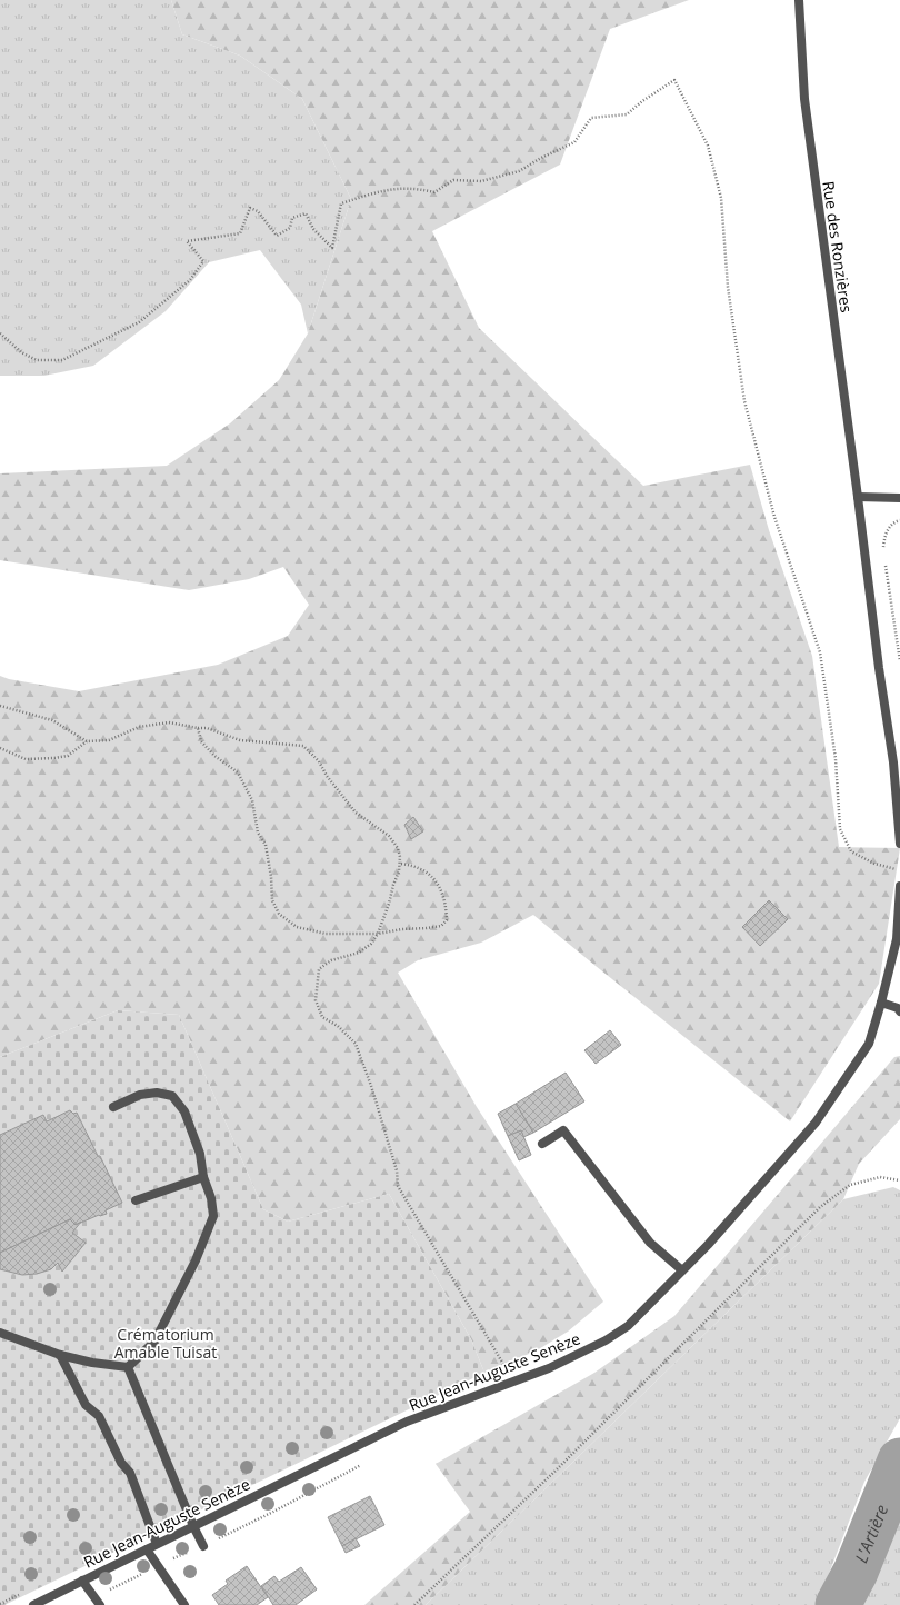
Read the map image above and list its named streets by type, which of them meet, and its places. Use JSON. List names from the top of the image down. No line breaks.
{"streets":{"street":["Rue des Ronzières","Rue Jean-Auguste Senèze"]},"water":["L'Artière"],"parks":["Crématorium Amable Tuisat"]}
